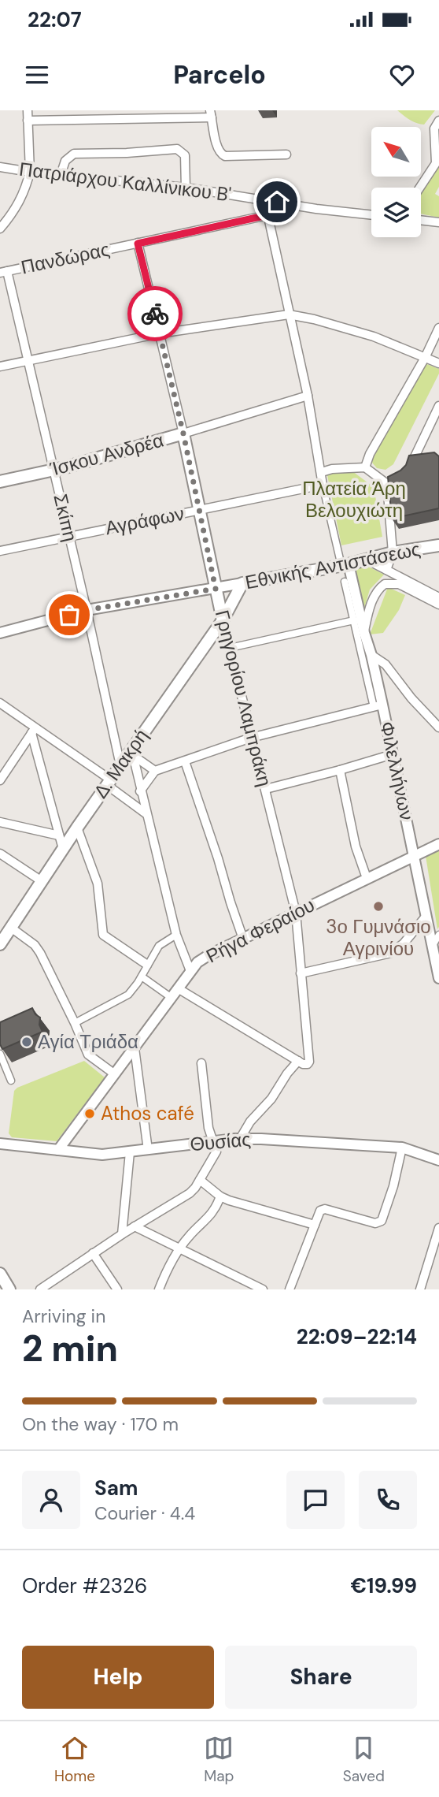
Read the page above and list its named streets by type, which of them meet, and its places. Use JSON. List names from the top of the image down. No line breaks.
{"streets":{"main road":["Ίσκου Ανδρέα","Εθνικής Αντιστάσεως","Γρηγορίου Λαμπράκη","Δ. Μακρή"],"street":["Πατριάρχου Καλλίνικου B'","Πανδώρας","Σκίπη","Αγράφων","Φιλελλήνων","Ρήγα Φεραίου","Θυσίας"]},"crossings":[["Πατριάρχου Καλλίνικου B'","Πανδώρας"],["Πανδώρας","Σκίπη"],["Πανδώρας","Γρηγορίου Λαμπράκη"],["Ίσκου Ανδρέα","Σκίπη"],["Ίσκου Ανδρέα","Γρηγορίου Λαμπράκη"],["Σκίπη","Αγράφων"],["Σκίπη","Εθνικής Αντιστάσεως"],["Σκίπη","Δ. Μακρή"],["Αγράφων","Γρηγορίου Λαμπράκη"],["Εθνικής Αντιστάσεως","Γρηγορίου Λαμπράκη"],["Εθνικής Αντιστάσεως","Δ. Μακρή"],["Εθνικής Αντιστάσεως","Φιλελλήνων"],["Γρηγορίου Λαμπράκη","Δ. Μακρή"],["Γρηγορίου Λαμπράκη","Ρήγα Φεραίου"],["Φιλελλήνων","Ρήγα Φεραίου"],["Ρήγα Φεραίου","Θυσίας"]],"parks":["Πλατεία Άρη Βελουχιώτη"],"places":["3ο Γυμνάσιο Αγρινίου","Αγία Τριάδα","Athos café"],"north":"top left","page":{"status":"22:07","header":"Parcelo","heading":["2 min","Arriving in","22:09–22:14"],"panel":["Sam","Courier · 4.4","Order #2326","€19.99"],"bar":"On the way · 170 m","buttons":["Help","Share"],"tabs":["Home","Map","Saved"]}}
